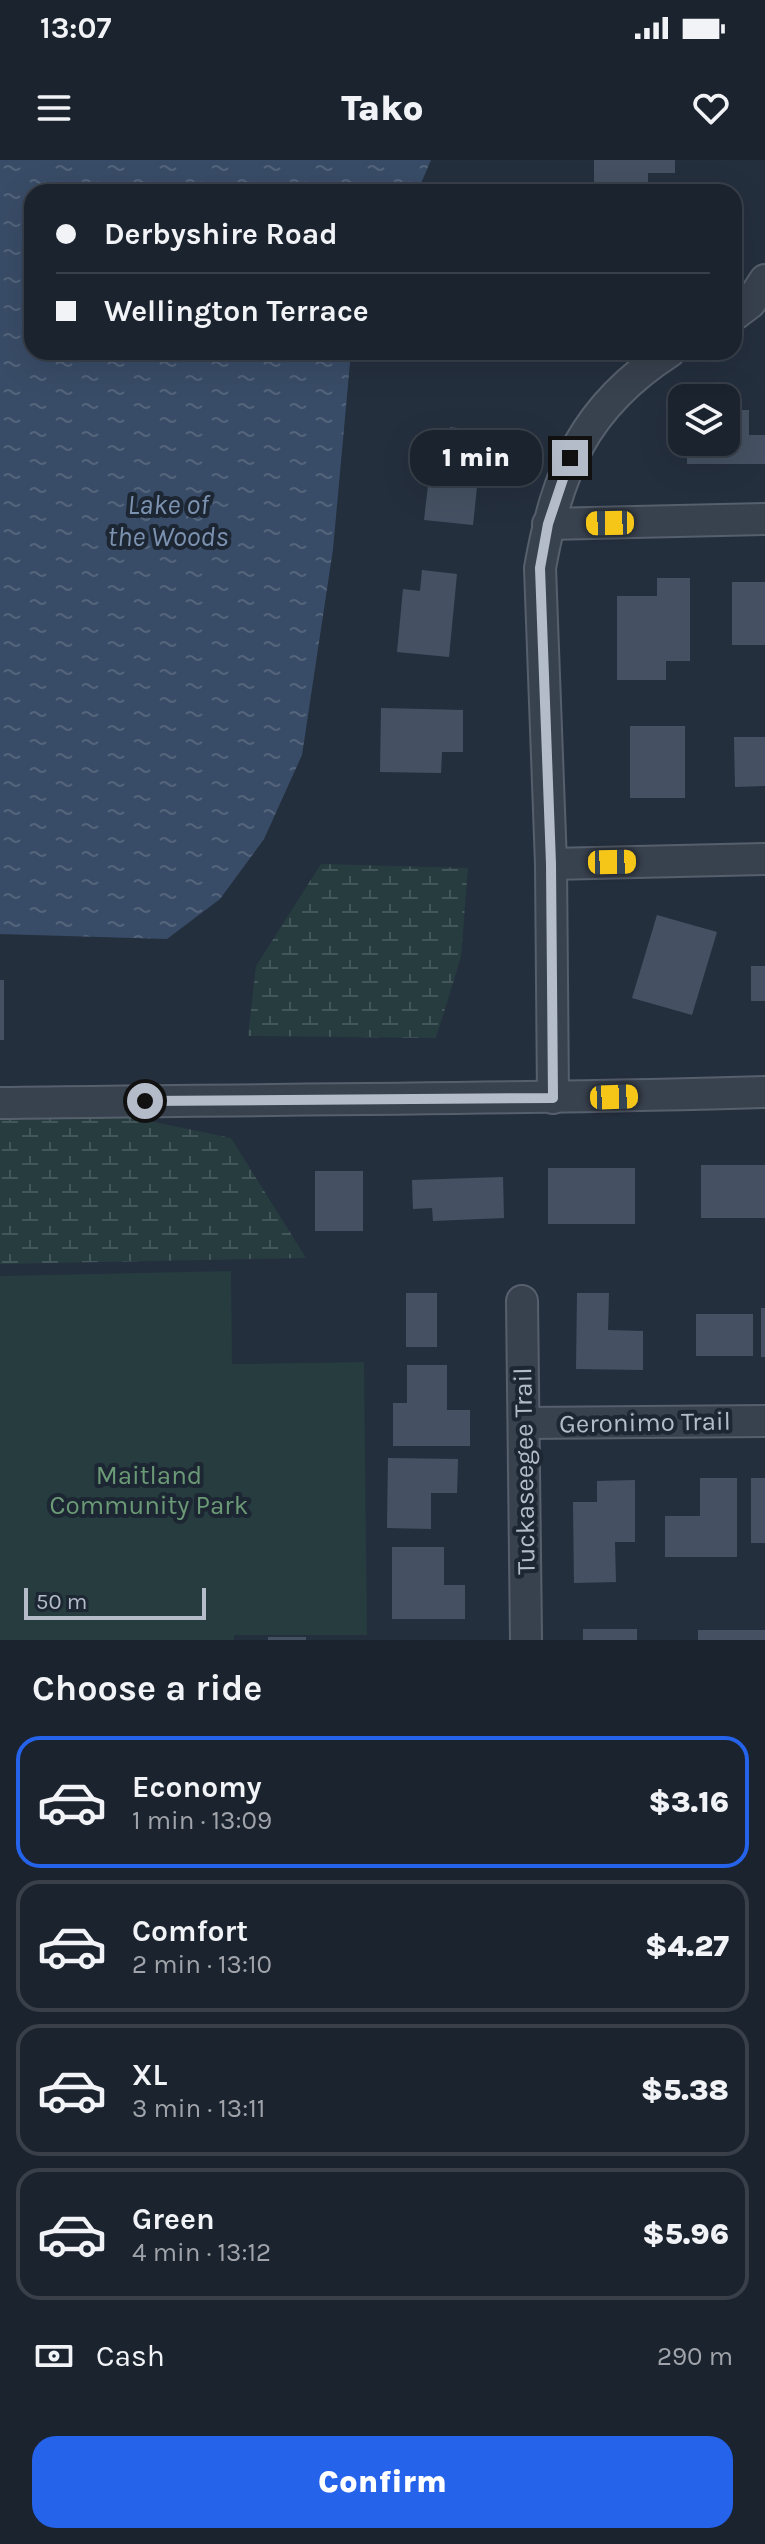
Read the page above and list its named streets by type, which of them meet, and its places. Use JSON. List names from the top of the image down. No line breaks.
{"streets":{"street":["Geronimo Trail","Tuckaseegee Trail"]},"crossings":[["Geronimo Trail","Tuckaseegee Trail"]],"water":["Lake of the Woods"],"parks":["Maitland Community Park"],"scale_bar":"50 m","page":{"status":"13:07","header":"Tako","banner":["Derbyshire Road","Wellington Terrace"],"bubble":"1 min","scale":"50 m","heading":"Choose a ride","list":[{"name":"Economy","note":"1 min · 13:09","value":"$3.16"},{"name":"Comfort","note":"2 min · 13:10","value":"$4.27"},{"name":"XL","note":"3 min · 13:11","value":"$5.38"},{"name":"Green","note":"4 min · 13:12","value":"$5.96"}],"pay":["Cash","290 m"],"buttons":"Confirm"}}
